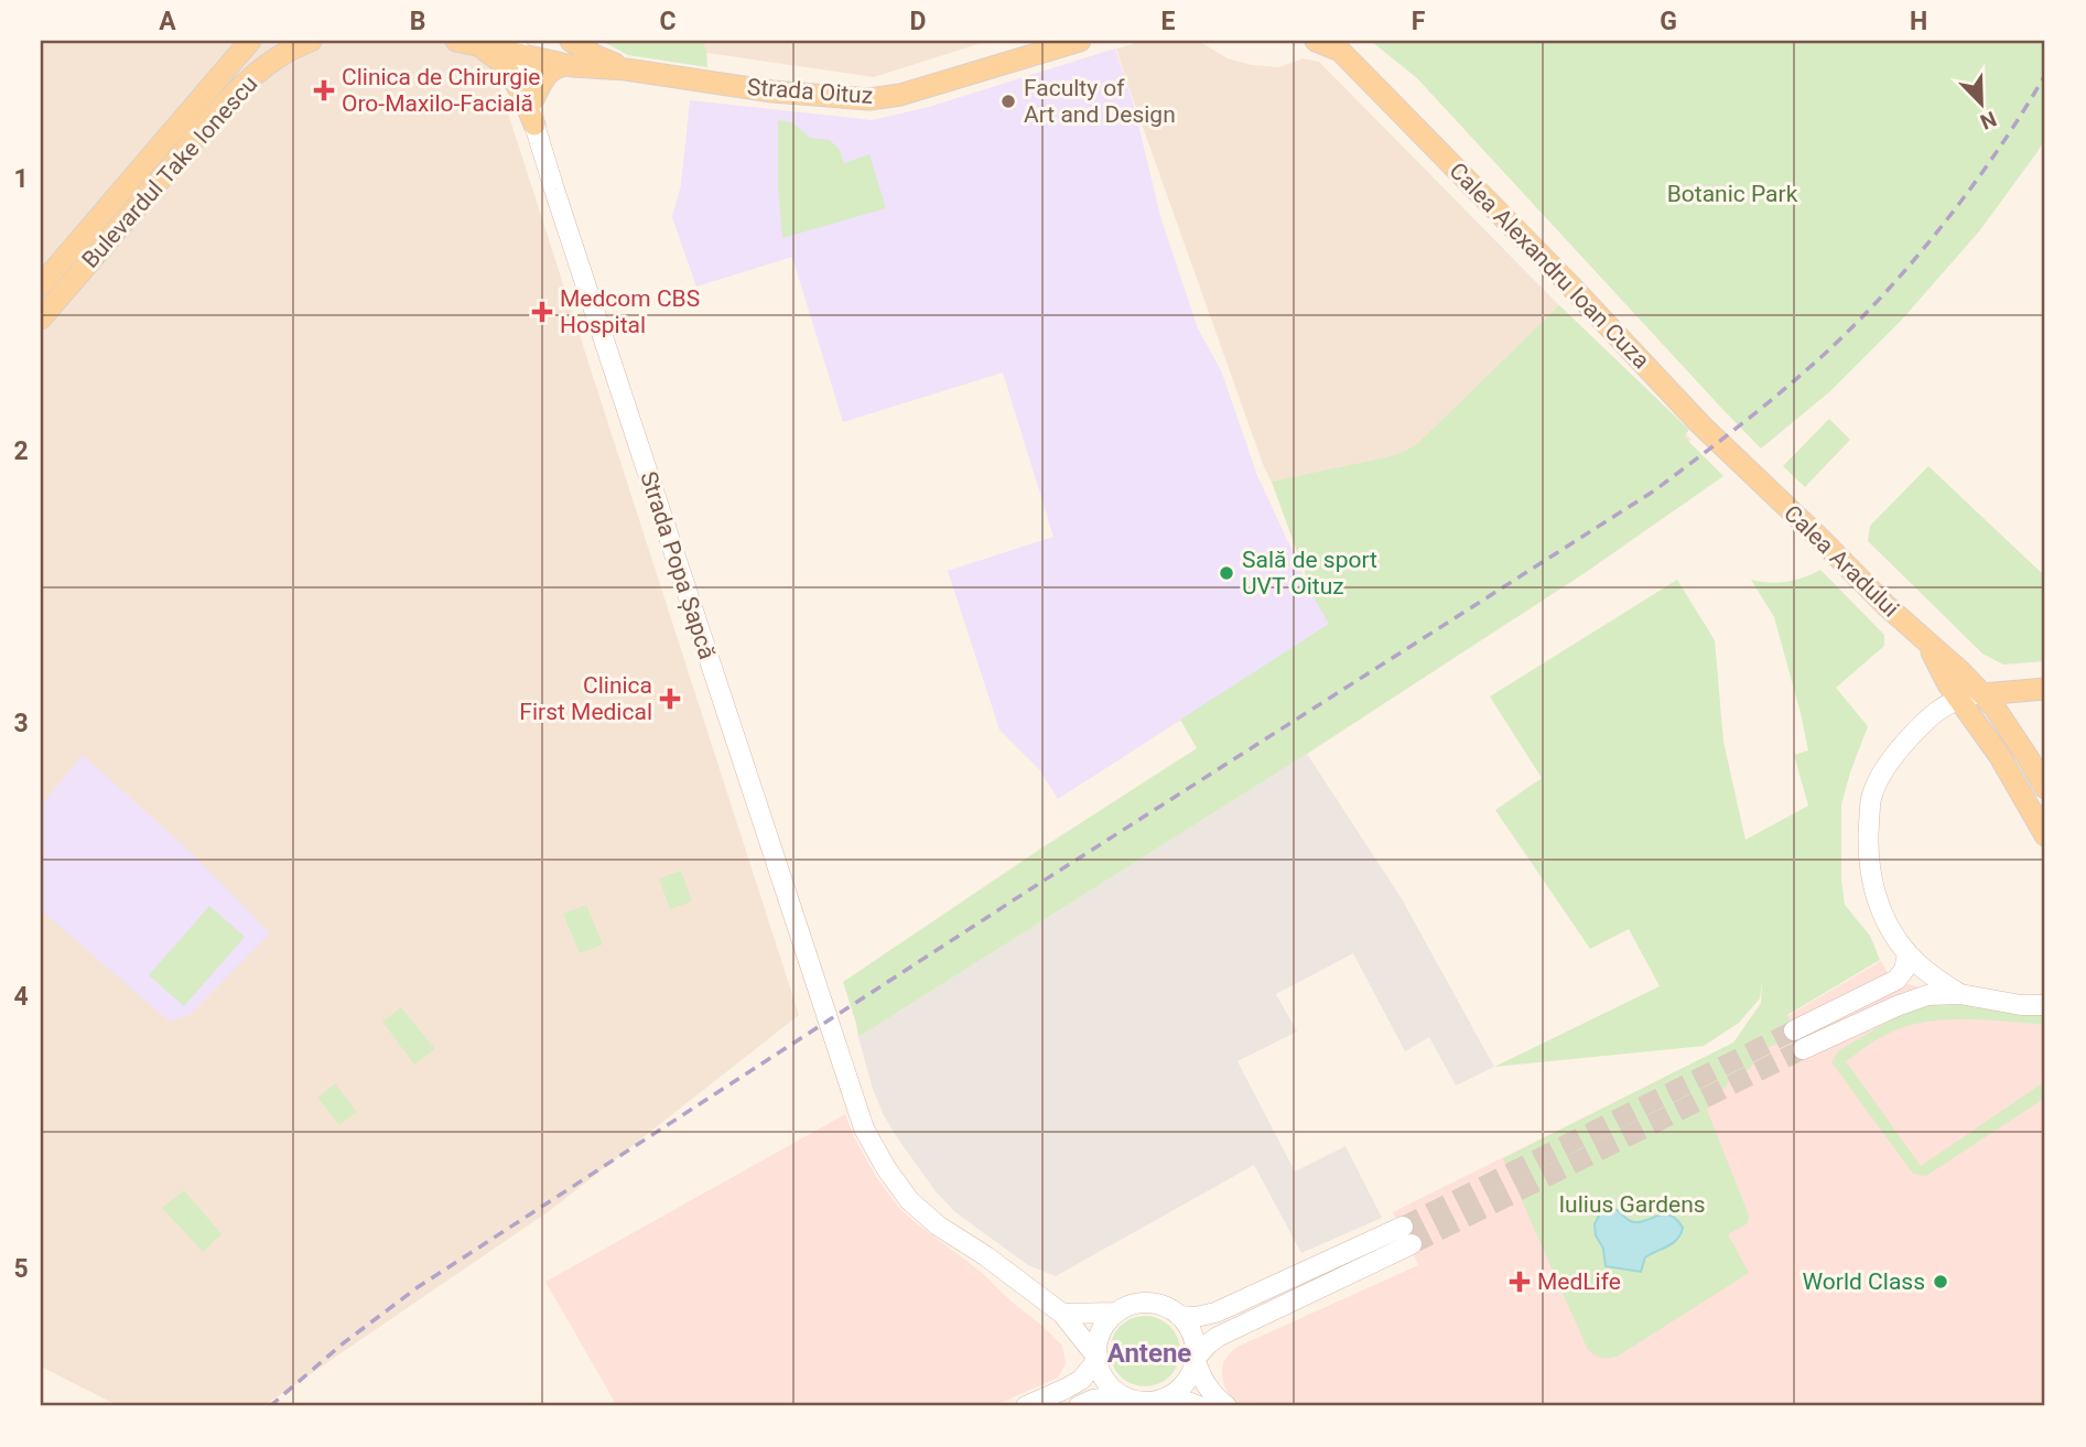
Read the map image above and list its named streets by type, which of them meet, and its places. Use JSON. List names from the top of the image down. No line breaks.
{"streets":{"main road":["Strada Oituz","Bulevardul Take Ionescu","Calea Alexandru Ioan Cuza","Calea Aradului","Strada Popa Șapcă"]},"crossings":[["Strada Oituz","Strada Popa Șapcă"],["Calea Alexandru Ioan Cuza","Calea Aradului"]],"districts":["Antene"],"parks":["Botanic Park","Iulius Gardens"],"places":{"health":["Clinica de Chirurgie Oro-Maxilo-Facială","Medcom CBS Hospital","Clinica First Medical","MedLife"],"other":["Faculty of Art and Design","Sală de sport UVT Oituz","World Class"]},"north":"bottom right","grid":{"columns":["A","B","C","D","E","F","G","H"],"rows":["1","2","3","4","5"]}}
